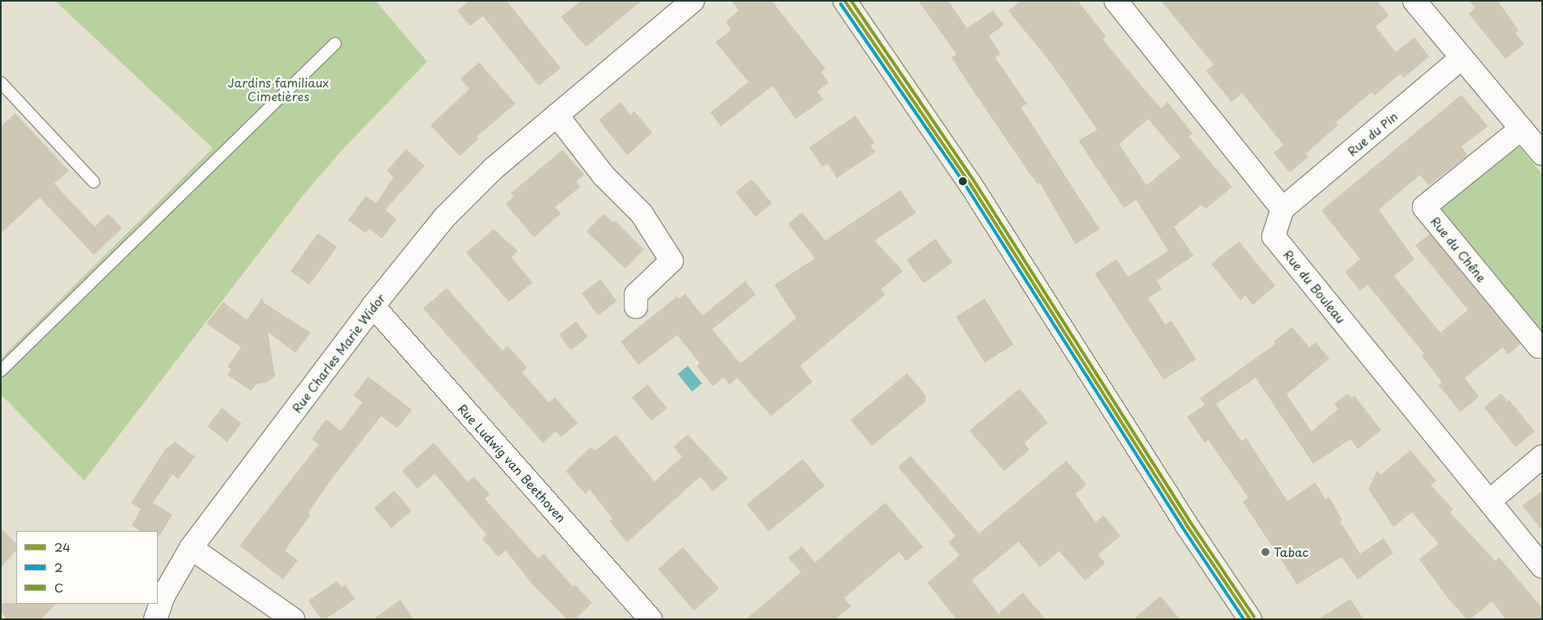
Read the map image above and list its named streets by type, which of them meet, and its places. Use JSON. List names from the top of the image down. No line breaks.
{"streets":{"street":["Rue du Pin","Rue du Chêne","Rue du Bouleau","Rue Charles Marie Widor","Rue Ludwig van Beethoven"]},"crossings":[["Rue du Pin","Rue du Bouleau"],["Rue Charles Marie Widor","Rue Ludwig van Beethoven"]],"parks":["Jardins familiaux Cimetières"],"places":["Tabac"],"lines":["transit line 24","transit line C","transit line 2"],"legend":["24","2","C"]}
